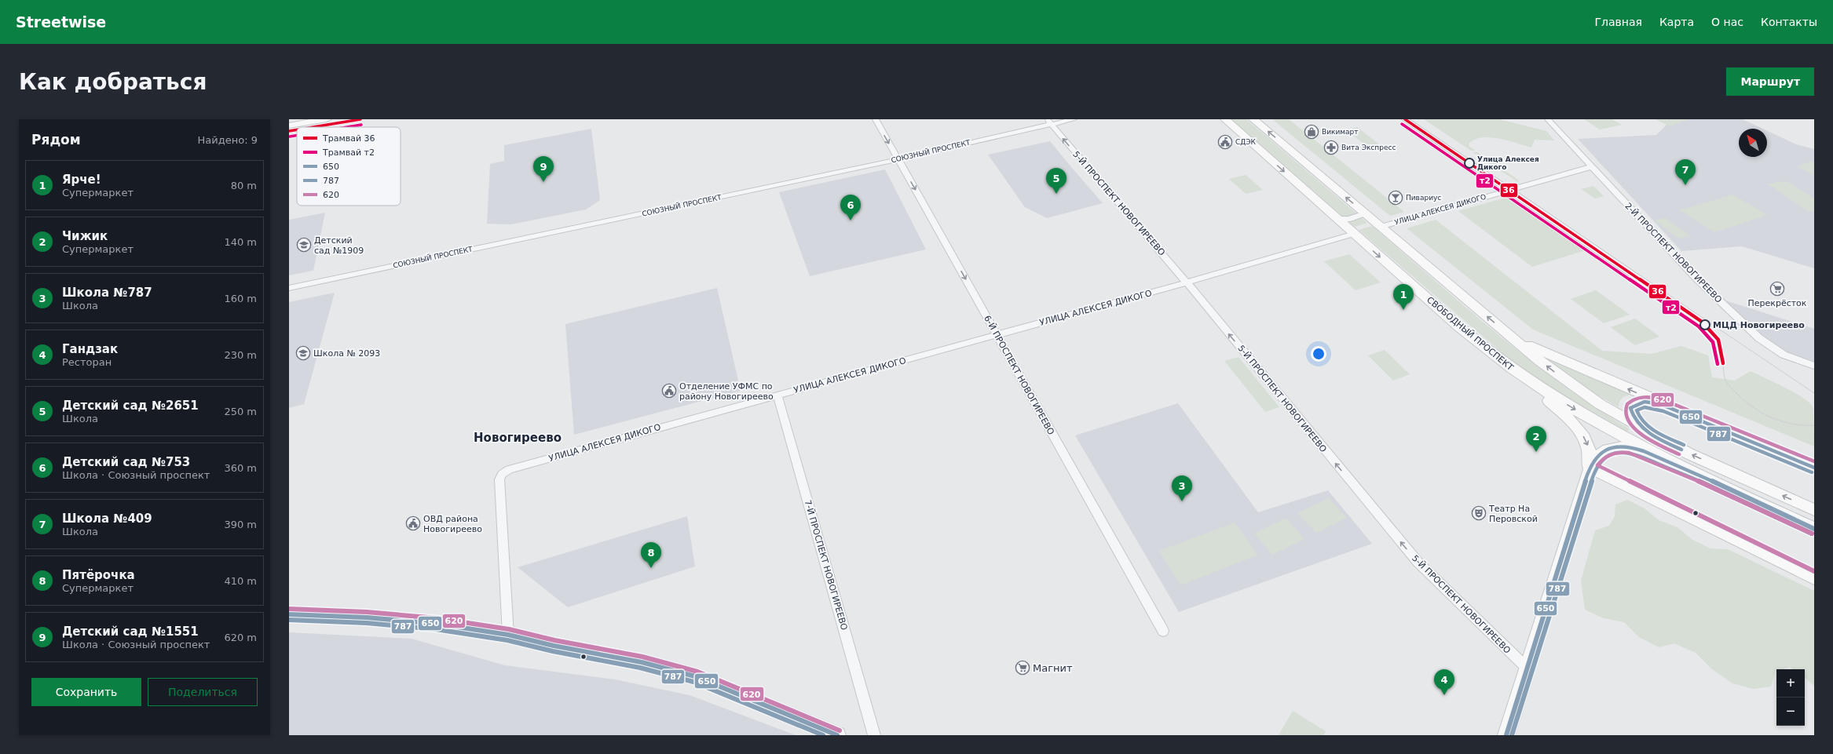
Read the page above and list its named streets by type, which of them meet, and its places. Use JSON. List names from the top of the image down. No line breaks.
{"streets":{"main road":["СВОБОДНЫЙ ПРОСПЕКТ"],"street":["СОЮЗНЫЙ ПРОСПЕКТ","5-Й ПРОСПЕКТ НОВОГИРЕЕВО","УЛИЦА АЛЕКСЕЯ ДИКОГО","2-Й ПРОСПЕКТ НОВОГИРЕЕВО","6-Й ПРОСПЕКТ НОВОГИРЕЕВО","7-Й ПРОСПЕКТ НОВОГИРЕЕВО"]},"crossings":[["СОЮЗНЫЙ ПРОСПЕКТ","5-Й ПРОСПЕКТ НОВОГИРЕЕВО"],["СОЮЗНЫЙ ПРОСПЕКТ","6-Й ПРОСПЕКТ НОВОГИРЕЕВО"],["5-Й ПРОСПЕКТ НОВОГИРЕЕВО","УЛИЦА АЛЕКСЕЯ ДИКОГО"],["УЛИЦА АЛЕКСЕЯ ДИКОГО","2-Й ПРОСПЕКТ НОВОГИРЕЕВО"],["УЛИЦА АЛЕКСЕЯ ДИКОГО","СВОБОДНЫЙ ПРОСПЕКТ"],["УЛИЦА АЛЕКСЕЯ ДИКОГО","6-Й ПРОСПЕКТ НОВОГИРЕЕВО"],["УЛИЦА АЛЕКСЕЯ ДИКОГО","7-Й ПРОСПЕКТ НОВОГИРЕЕВО"]],"one_way":["5-Й ПРОСПЕКТ НОВОГИРЕЕВО","6-Й ПРОСПЕКТ НОВОГИРЕЕВО"],"districts":["Новогиреево"],"places":{"shop":["Викимарт"],"public building":["СДЭК","Отделение УФМС по району Новогиреево","ОВД района Новогиреево"],"pharmacy":["Вита Экспресс"],"other":["Улица Алексея Дикого","МЦД Новогиреево"],"bar":["Пивариус"],"school or university":["Детский сад №1909","Школа № 2093"],"supermarket":["Перекрёсток","Магнит"],"theatre":["Театр На Перовской"]},"lines":["tram line 36","tram line т2","transit line 620","transit line 650","transit line 787"],"legend":["Трамвай 36","Трамвай т2","650","787","620"],"north":"top left","page":{"header":"Streetwise","nav":["Главная","Карта","О нас","Контакты"],"buttons":["Маршрут",["Сохранить","Поделиться"]],"title":"Как добраться","heading":["Рядом","Найдено: 9"],"pins":["9","7","5","6","1","2","3","8","4"],"list":[{"mark":"1","name":"Ярче!","note":"Супермаркет","value":"80 m"},{"mark":"2","name":"Чижик","note":"Супермаркет","value":"140 m"},{"mark":"3","name":"Школа №787","note":"Школа","value":"160 m"},{"mark":"4","name":"Гандзак","note":"Ресторан","value":"230 m"},{"mark":"5","name":"Детский сад №2651","note":"Школа","value":"250 m"},{"mark":"6","name":"Детский сад №753","note":"Школа · Союзный проспект","value":"360 m"},{"mark":"7","name":"Школа №409","note":"Школа","value":"390 m"},{"mark":"8","name":"Пятёрочка","note":"Супермаркет","value":"410 m"},{"mark":"9","name":"Детский сад №1551","note":"Школа · Союзный проспект","value":"620 m"}],"map_buttons":["+","−"]}}
